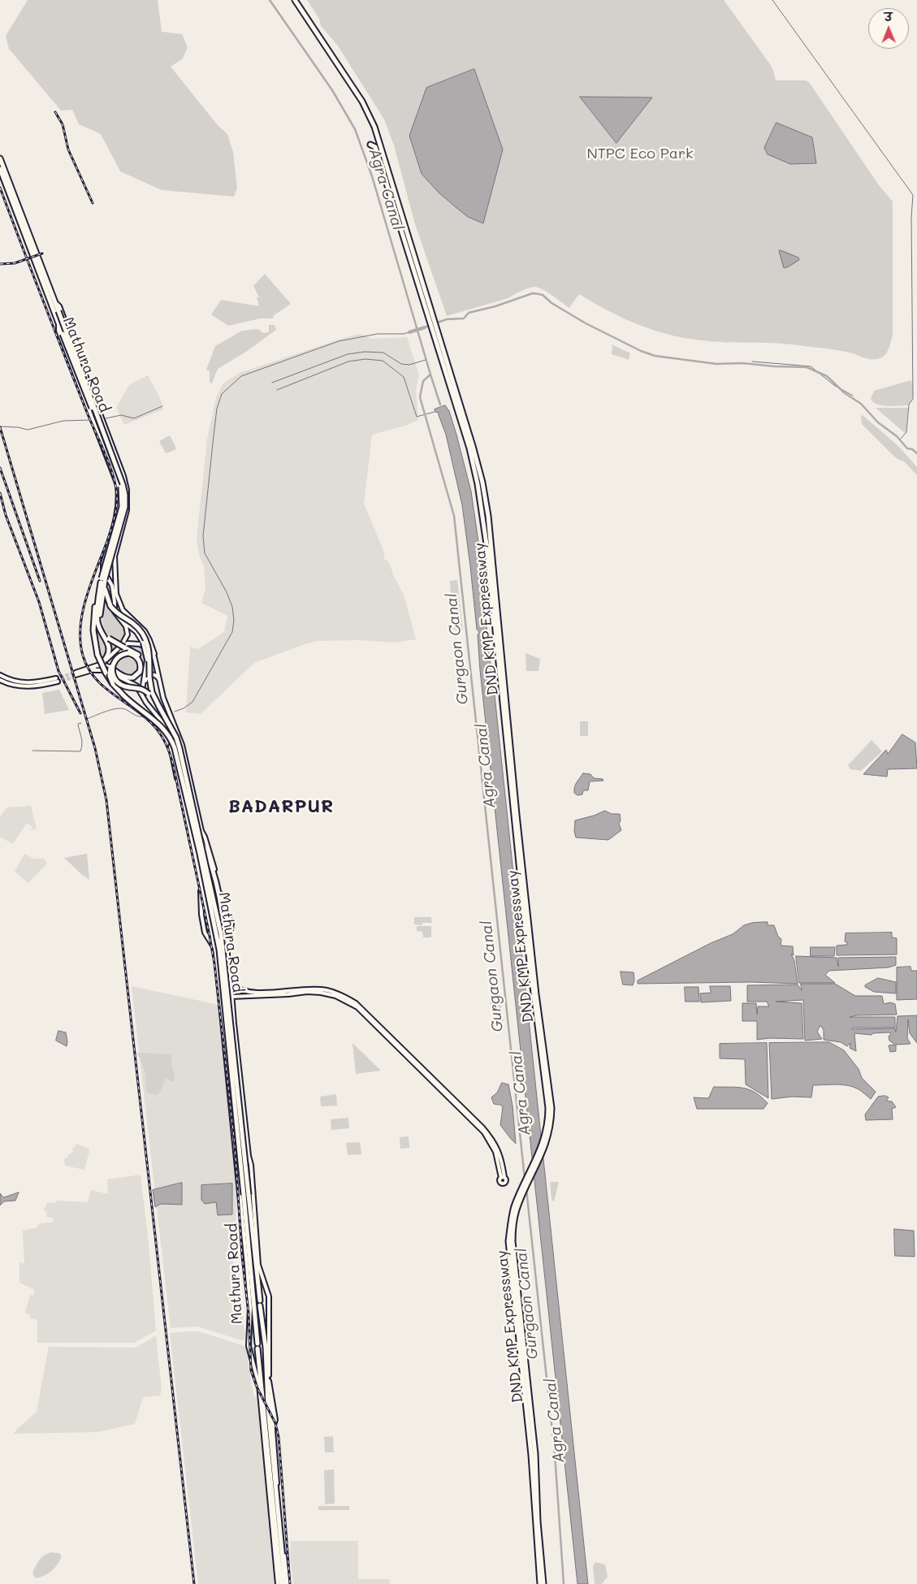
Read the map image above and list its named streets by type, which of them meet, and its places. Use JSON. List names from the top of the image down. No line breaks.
{"streets":{"highway":["Mathura Road","DND KMP Expressway"]},"districts":["BADARPUR"],"water":["Agra Canal","Gurgaon Canal"],"parks":["NTPC Eco Park"],"north":"top"}
